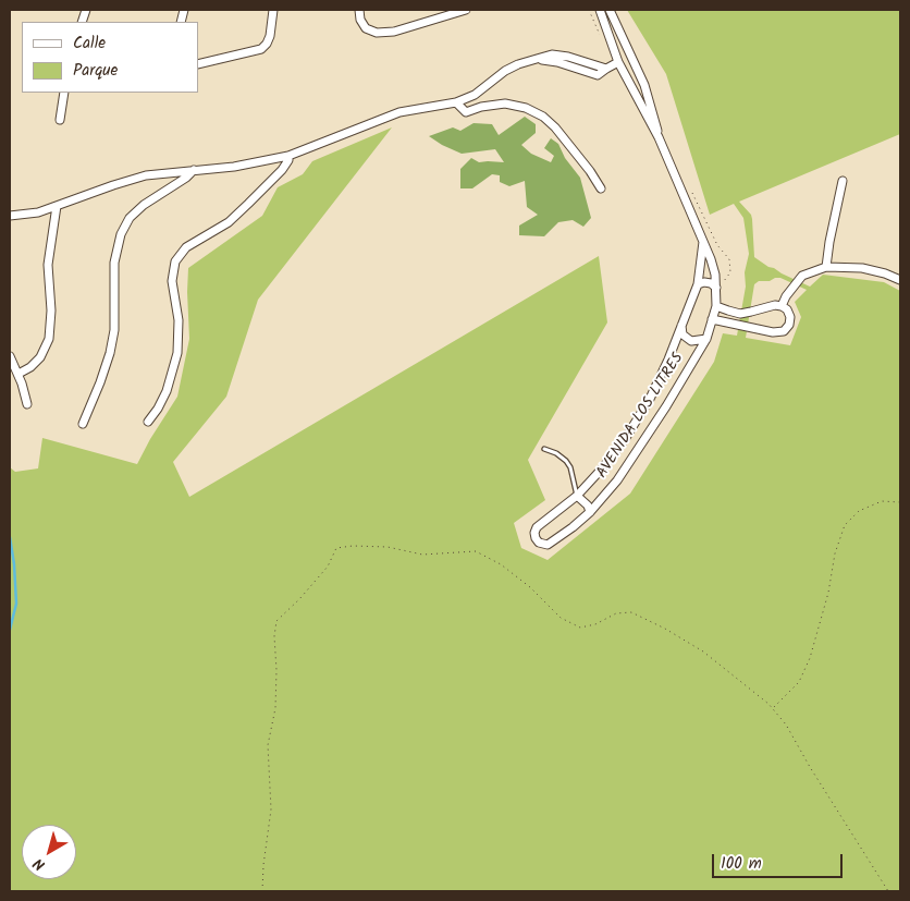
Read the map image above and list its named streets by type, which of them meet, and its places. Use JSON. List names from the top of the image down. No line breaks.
{"streets":{"street":["AVENIDA LOS LITRES"]},"legend":["Calle","Parque"],"scale_bar":"100 m","north":"bottom left"}
